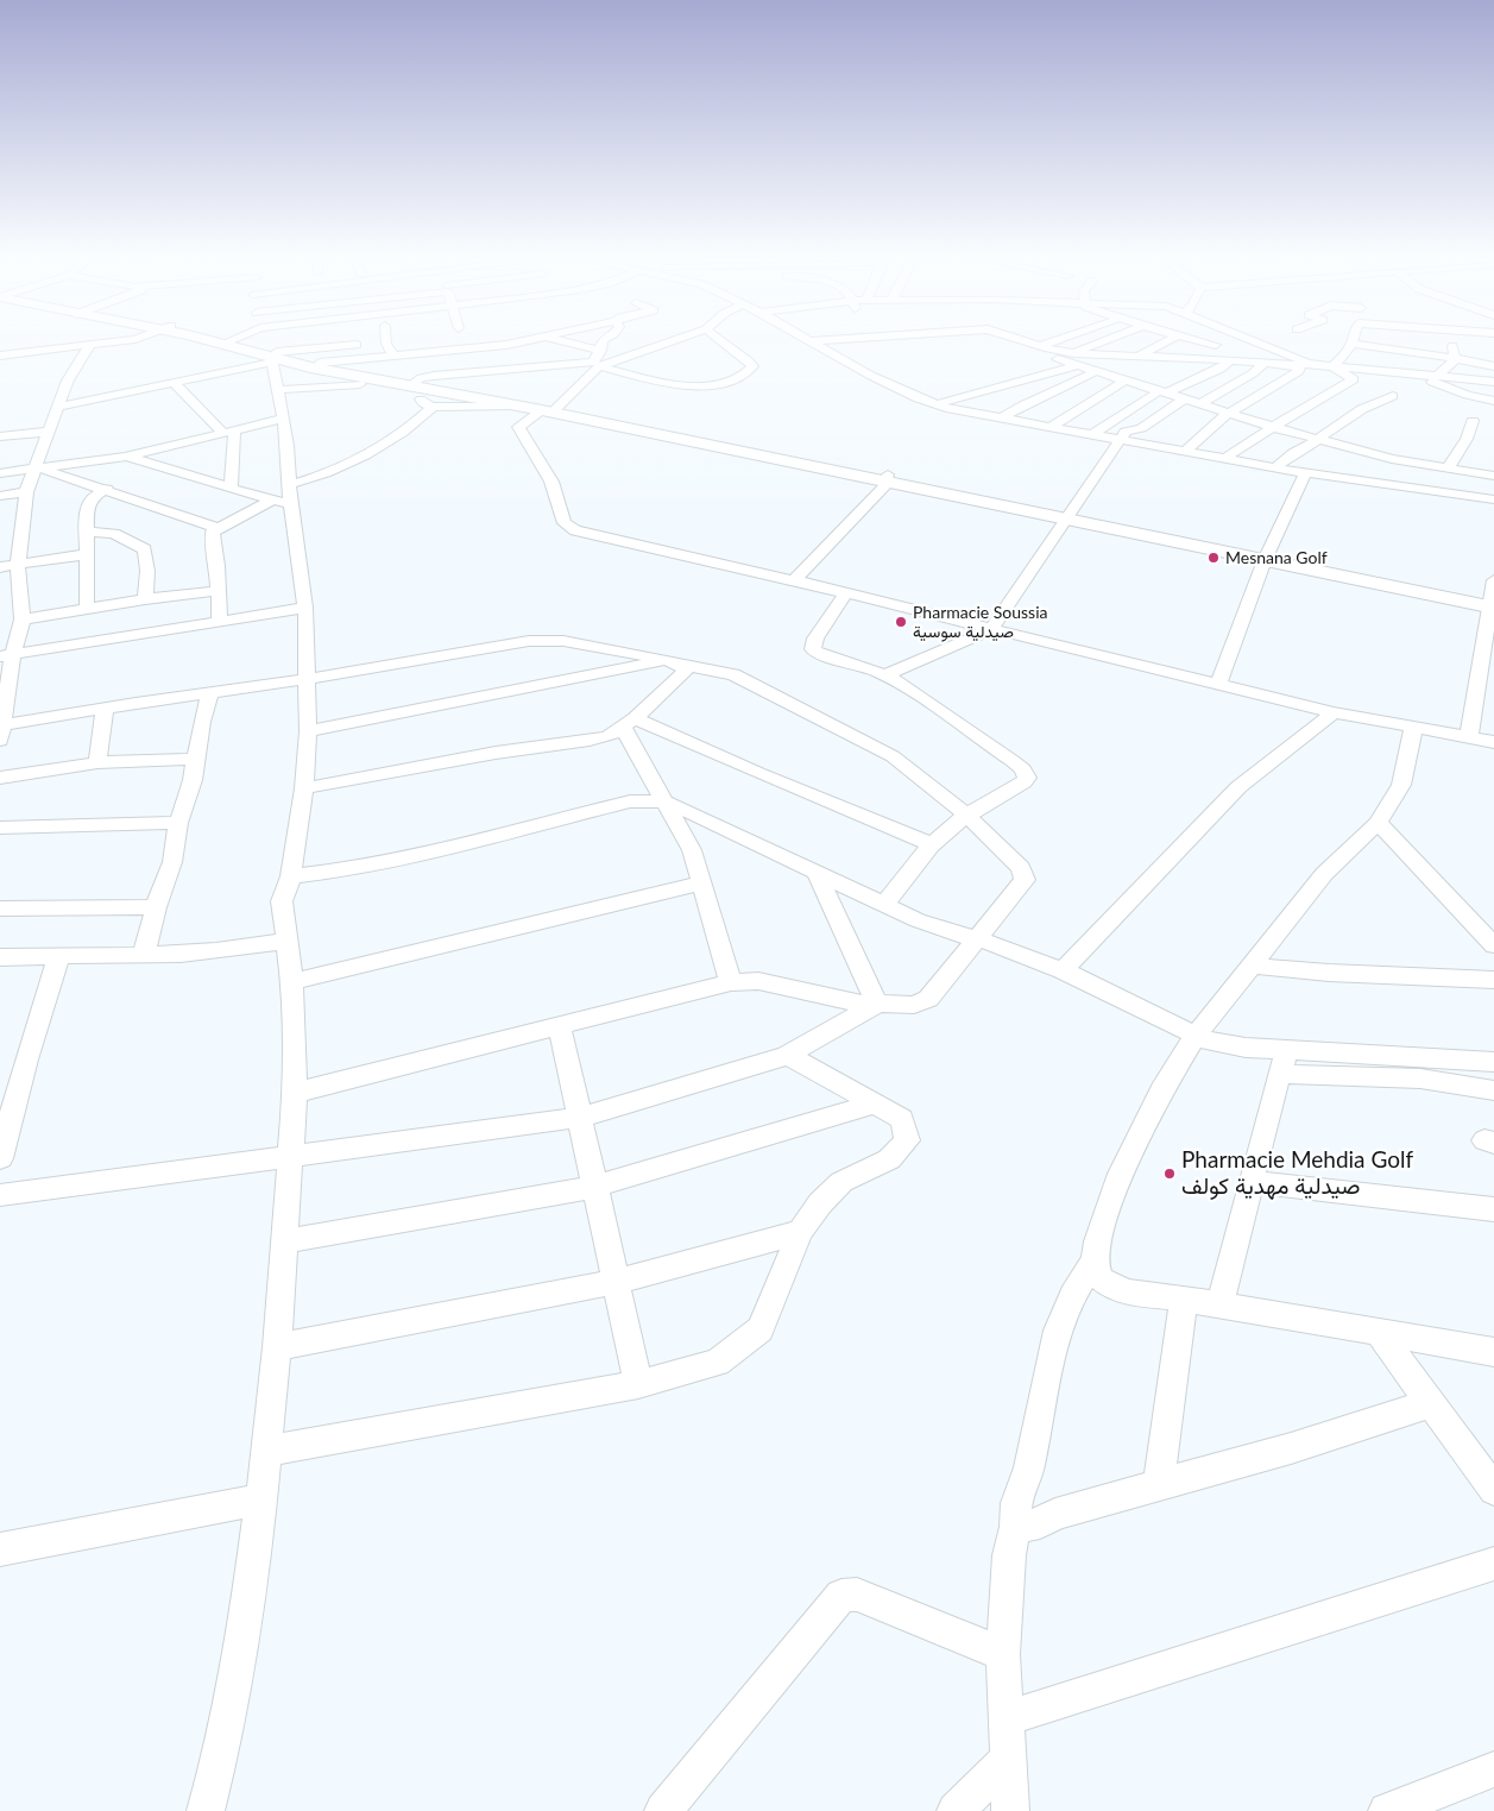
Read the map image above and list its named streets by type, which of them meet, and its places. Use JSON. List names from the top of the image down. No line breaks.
{"places":["Mesnana Golf","Pharmacie Soussia صيدلية سوسية","Pharmacie Mehdia Golf صيدلية مهدية كولف"]}
